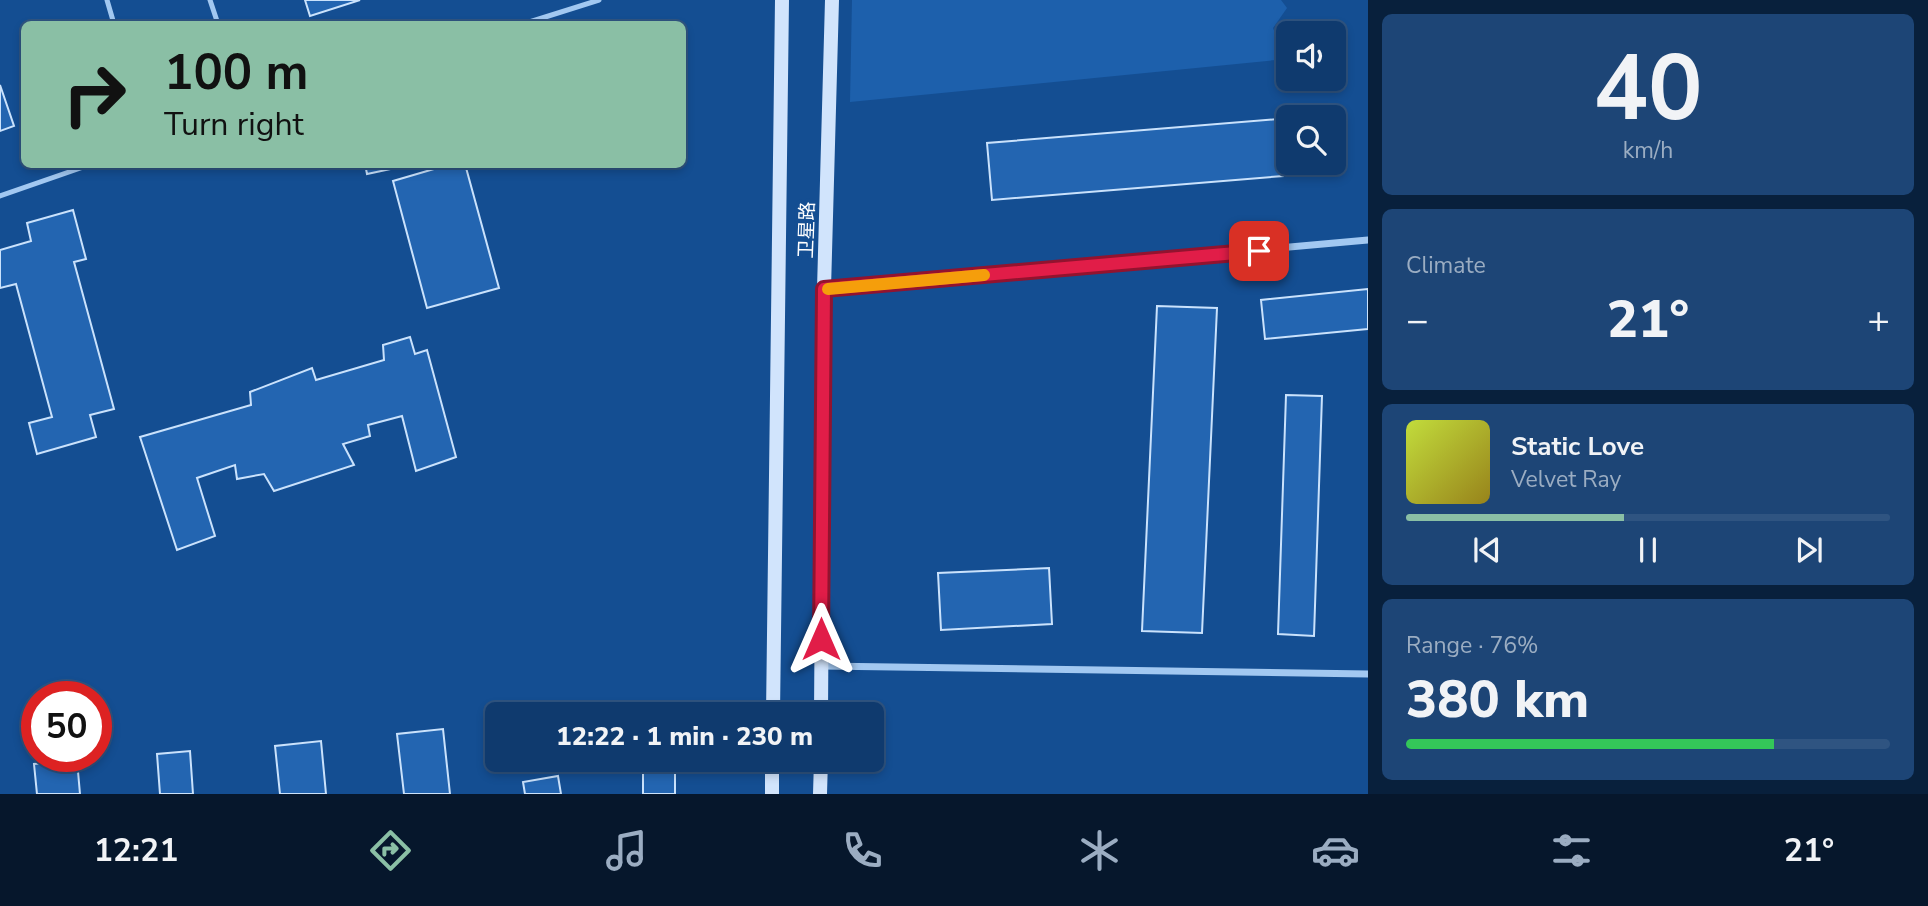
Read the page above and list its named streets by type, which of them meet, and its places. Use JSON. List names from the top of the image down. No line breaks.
{"streets":{"main road":["卫星路"]},"page":{"tile":[["40","km/h"],"Climate",["Range · 76%","380 km"]],"turn":["100 m","Turn right"],"heat":["−","21°","+"],"song":["Static Love","Velvet Ray"],"limit":"50","trip":"12:22 · 1 min · 230 m","tabs":["12:21","21°"]}}
